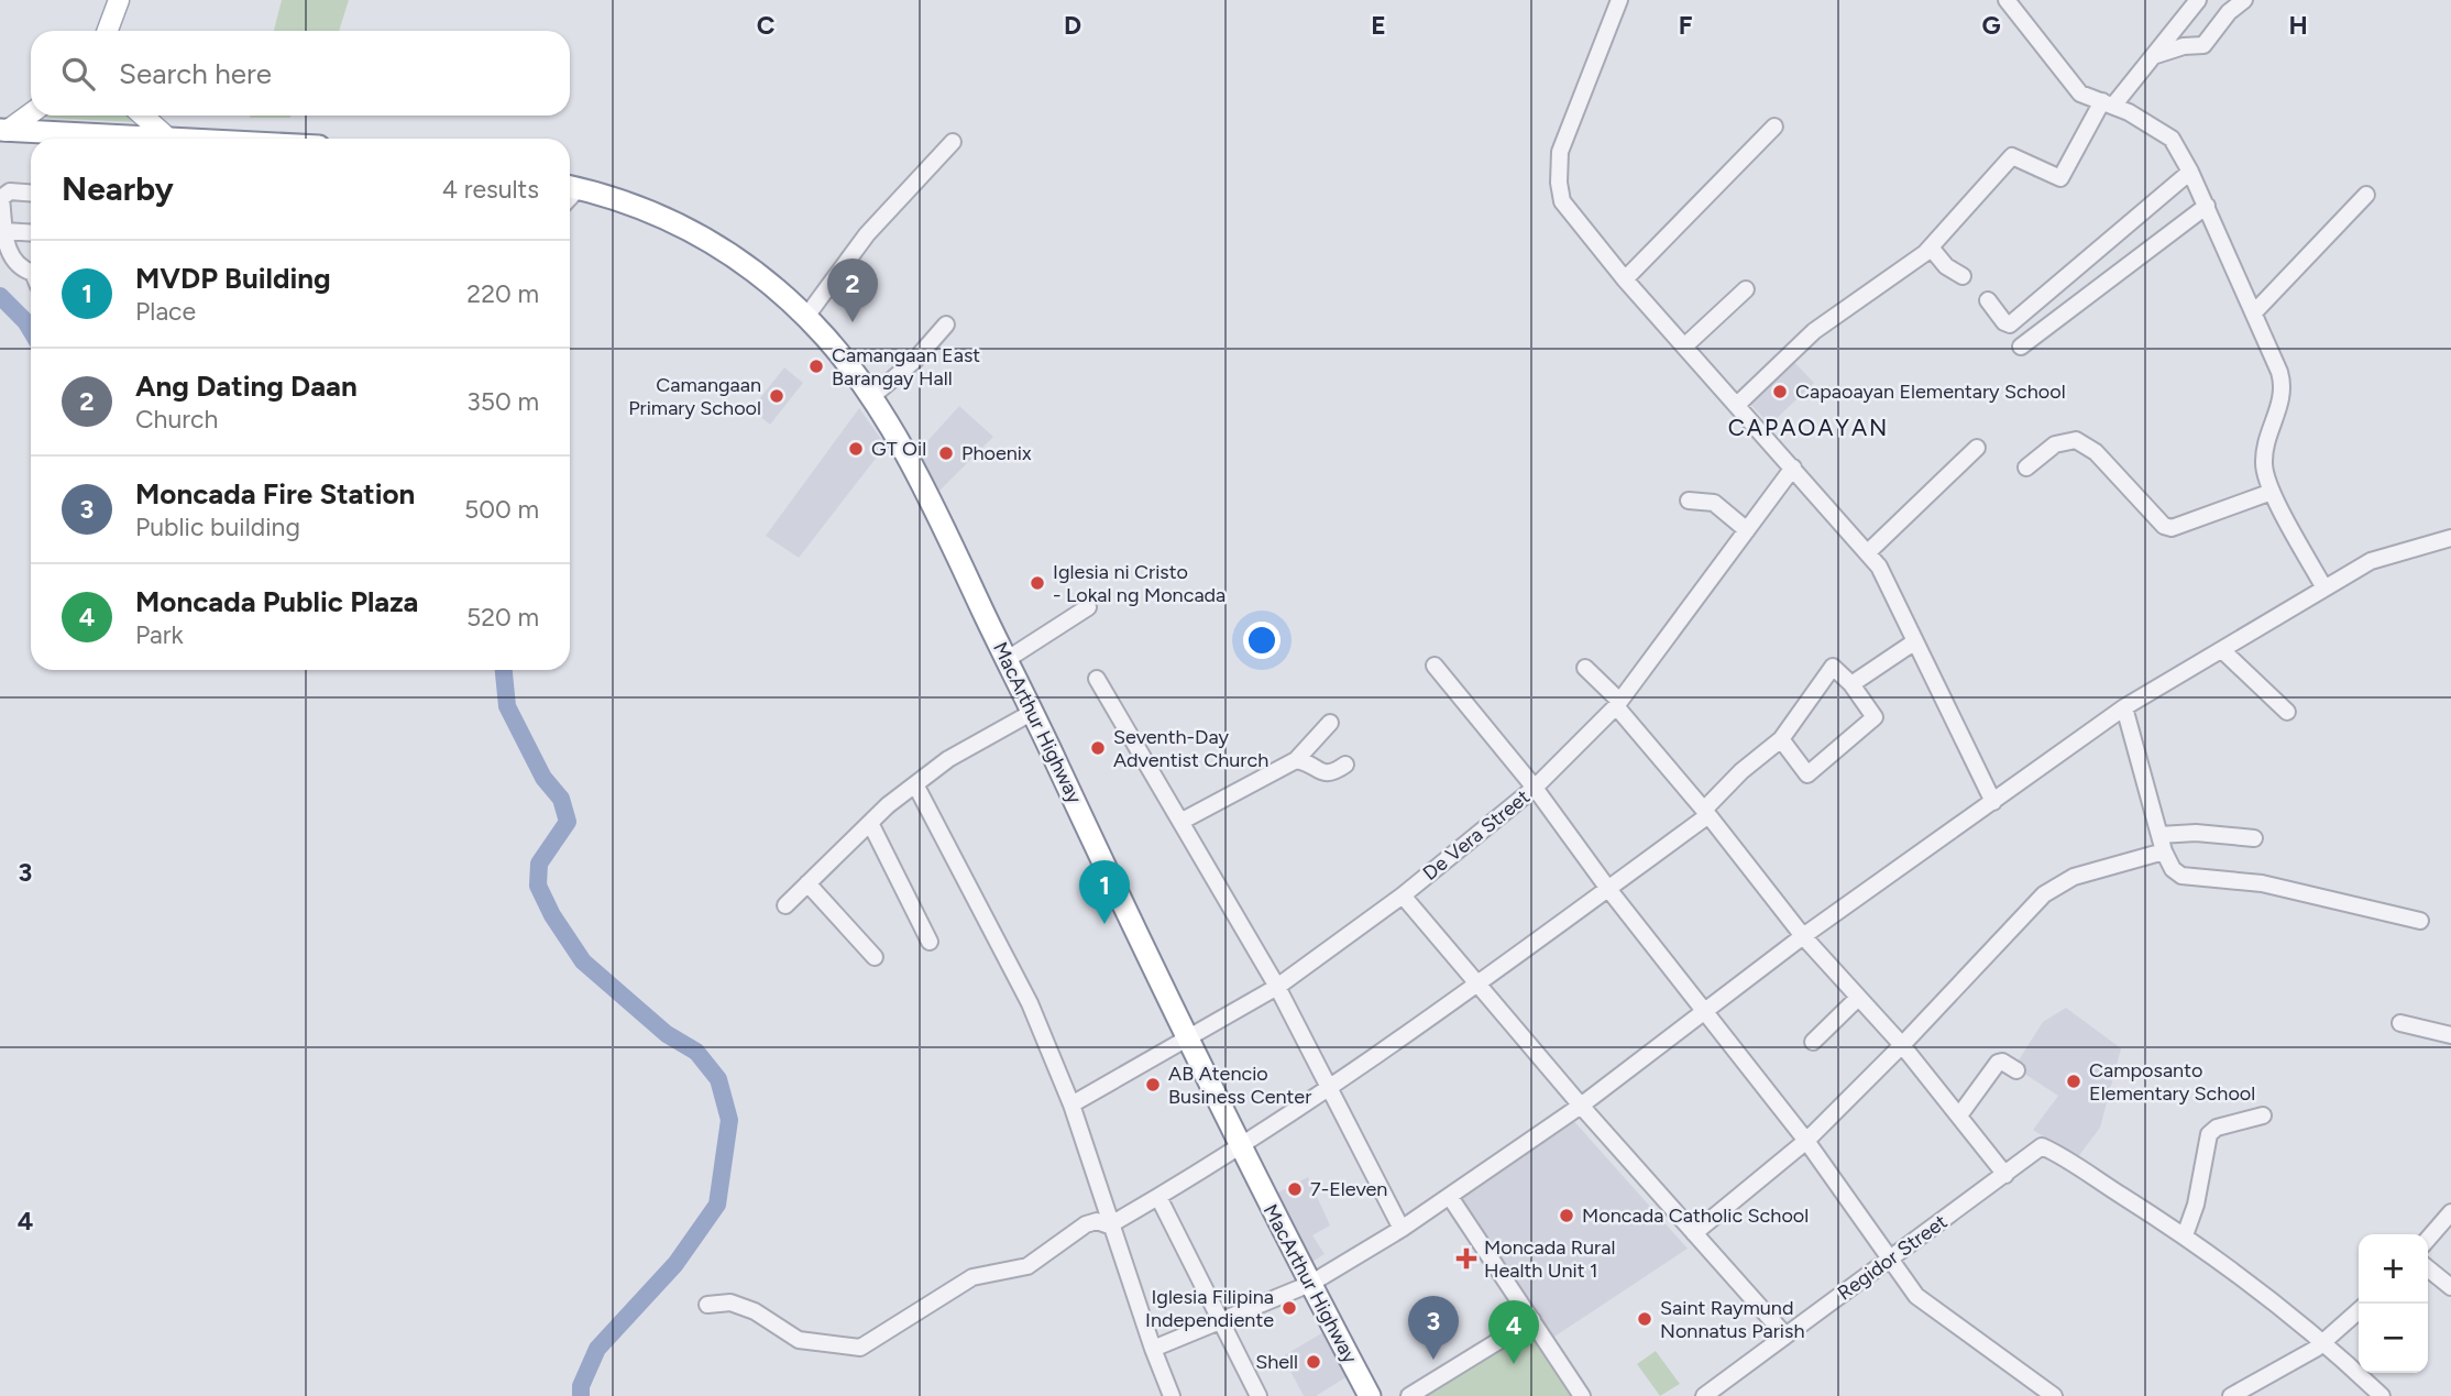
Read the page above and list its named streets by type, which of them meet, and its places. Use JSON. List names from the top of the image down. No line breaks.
{"streets":{"highway":["MacArthur Highway"],"street":["De Vera Street","Regidor Street"]},"crossings":[["MacArthur Highway","De Vera Street"]],"districts":["CAPAOAYAN"],"places":{"other":["Camangaan East Barangay Hall","Capaoayan Elementary School","Camangaan Primary School","GT Oil","Phoenix","Iglesia ni Cristo - Lokal ng Moncada","Seventh-Day Adventist Church","Camposanto Elementary School","AB Atencio Business Center","7-Eleven","Moncada Catholic School","Iglesia Filipina Independiente","Saint Raymund Nonnatus Parish","Shell"],"health":["Moncada Rural Health Unit 1"]},"page":{"search":"Search here","heading":["Nearby","4 results"],"list":[{"mark":"1","name":"MVDP Building","note":"Place","value":"220 m"},{"mark":"2","name":"Ang Dating Daan","note":"Church","value":"350 m"},{"mark":"3","name":"Moncada Fire Station","note":"Public building","value":"500 m"},{"mark":"4","name":"Moncada Public Plaza","note":"Park","value":"520 m"}],"pins":["2","1","3","4"],"map_buttons":["+","−"]},"grid":{"columns":["C","D","E","F","G","H"],"rows":["3","4"]}}
